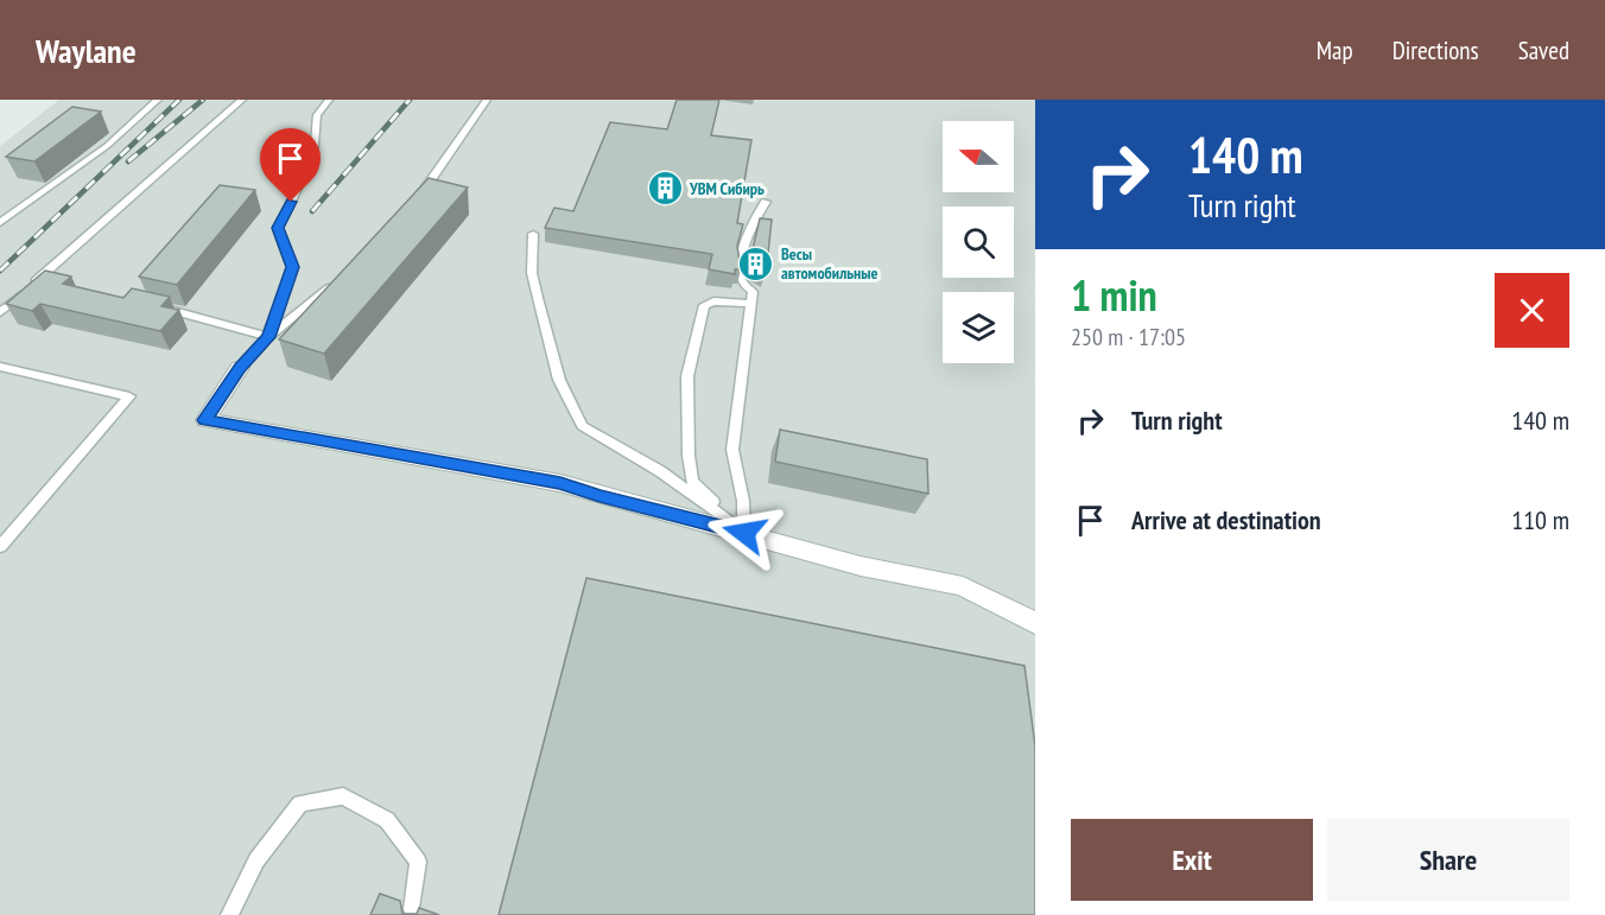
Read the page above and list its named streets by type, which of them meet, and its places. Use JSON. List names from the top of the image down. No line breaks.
{"places":{"building":["УВМ Сибирь","Весы автомобильные"]},"north":"left","page":{"header":"Waylane","nav":["Map","Directions","Saved"],"turn":["140 m","Turn right"],"heading":["1 min","250 m · 17:05"],"list":[{"name":"Turn right","value":"140 m"},{"name":"Arrive at destination","value":"110 m"}],"buttons":["Exit","Share"]}}
